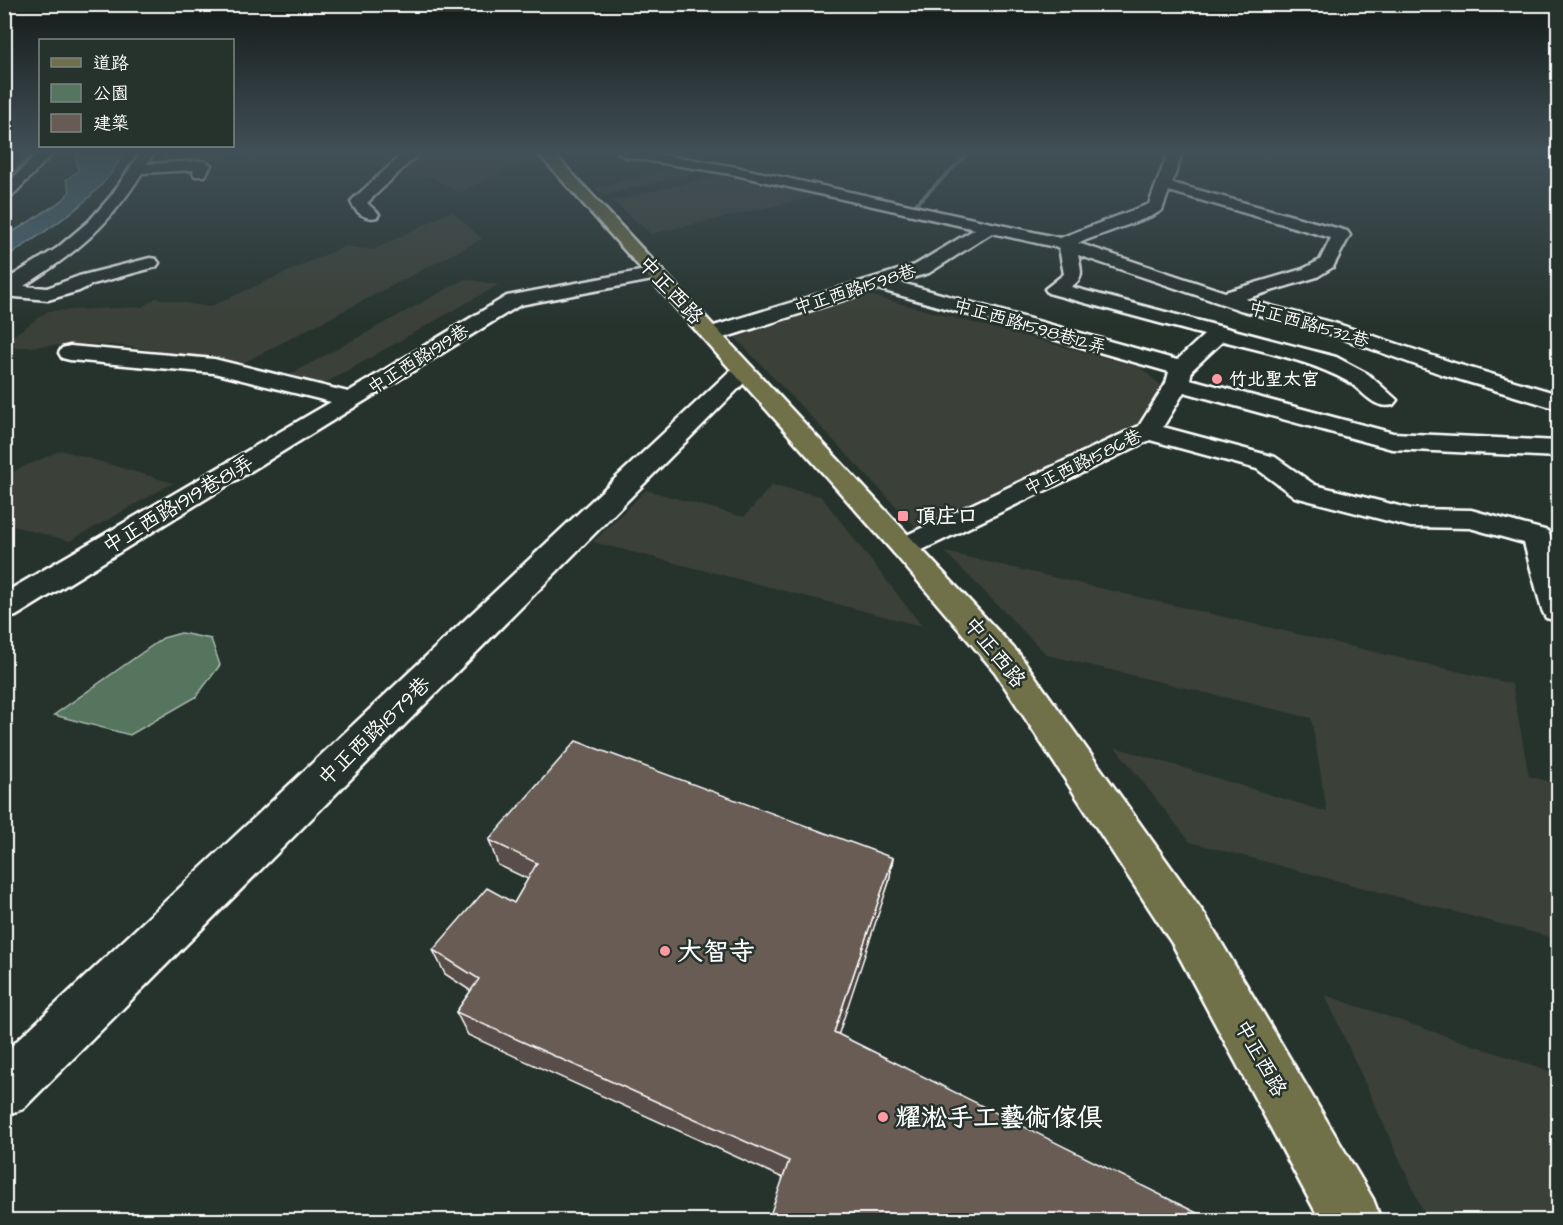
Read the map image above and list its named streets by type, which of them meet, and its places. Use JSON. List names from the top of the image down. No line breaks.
{"streets":{"main road":["中正西路"],"street":["中正西路1598巷","中正西路1532巷","中正西路1598巷12弄","中正西路1919巷","中正西路1586巷","中正西路1919巷81弄","中正西路1879巷"]},"crossings":[["中正西路1598巷","中正西路"],["中正西路1598巷","中正西路1532巷"],["中正西路1598巷","中正西路1598巷12弄"],["中正西路","中正西路1919巷"],["中正西路","中正西路1586巷"],["中正西路","中正西路1879巷"],["中正西路1598巷12弄","中正西路1586巷"],["中正西路1919巷","中正西路1919巷81弄"]],"places":{"other":["竹北聖太宮","大智寺","耀淞手工藝術傢俱"],"transit":["頂庄口"]},"legend":["道路","公園","建築"]}
